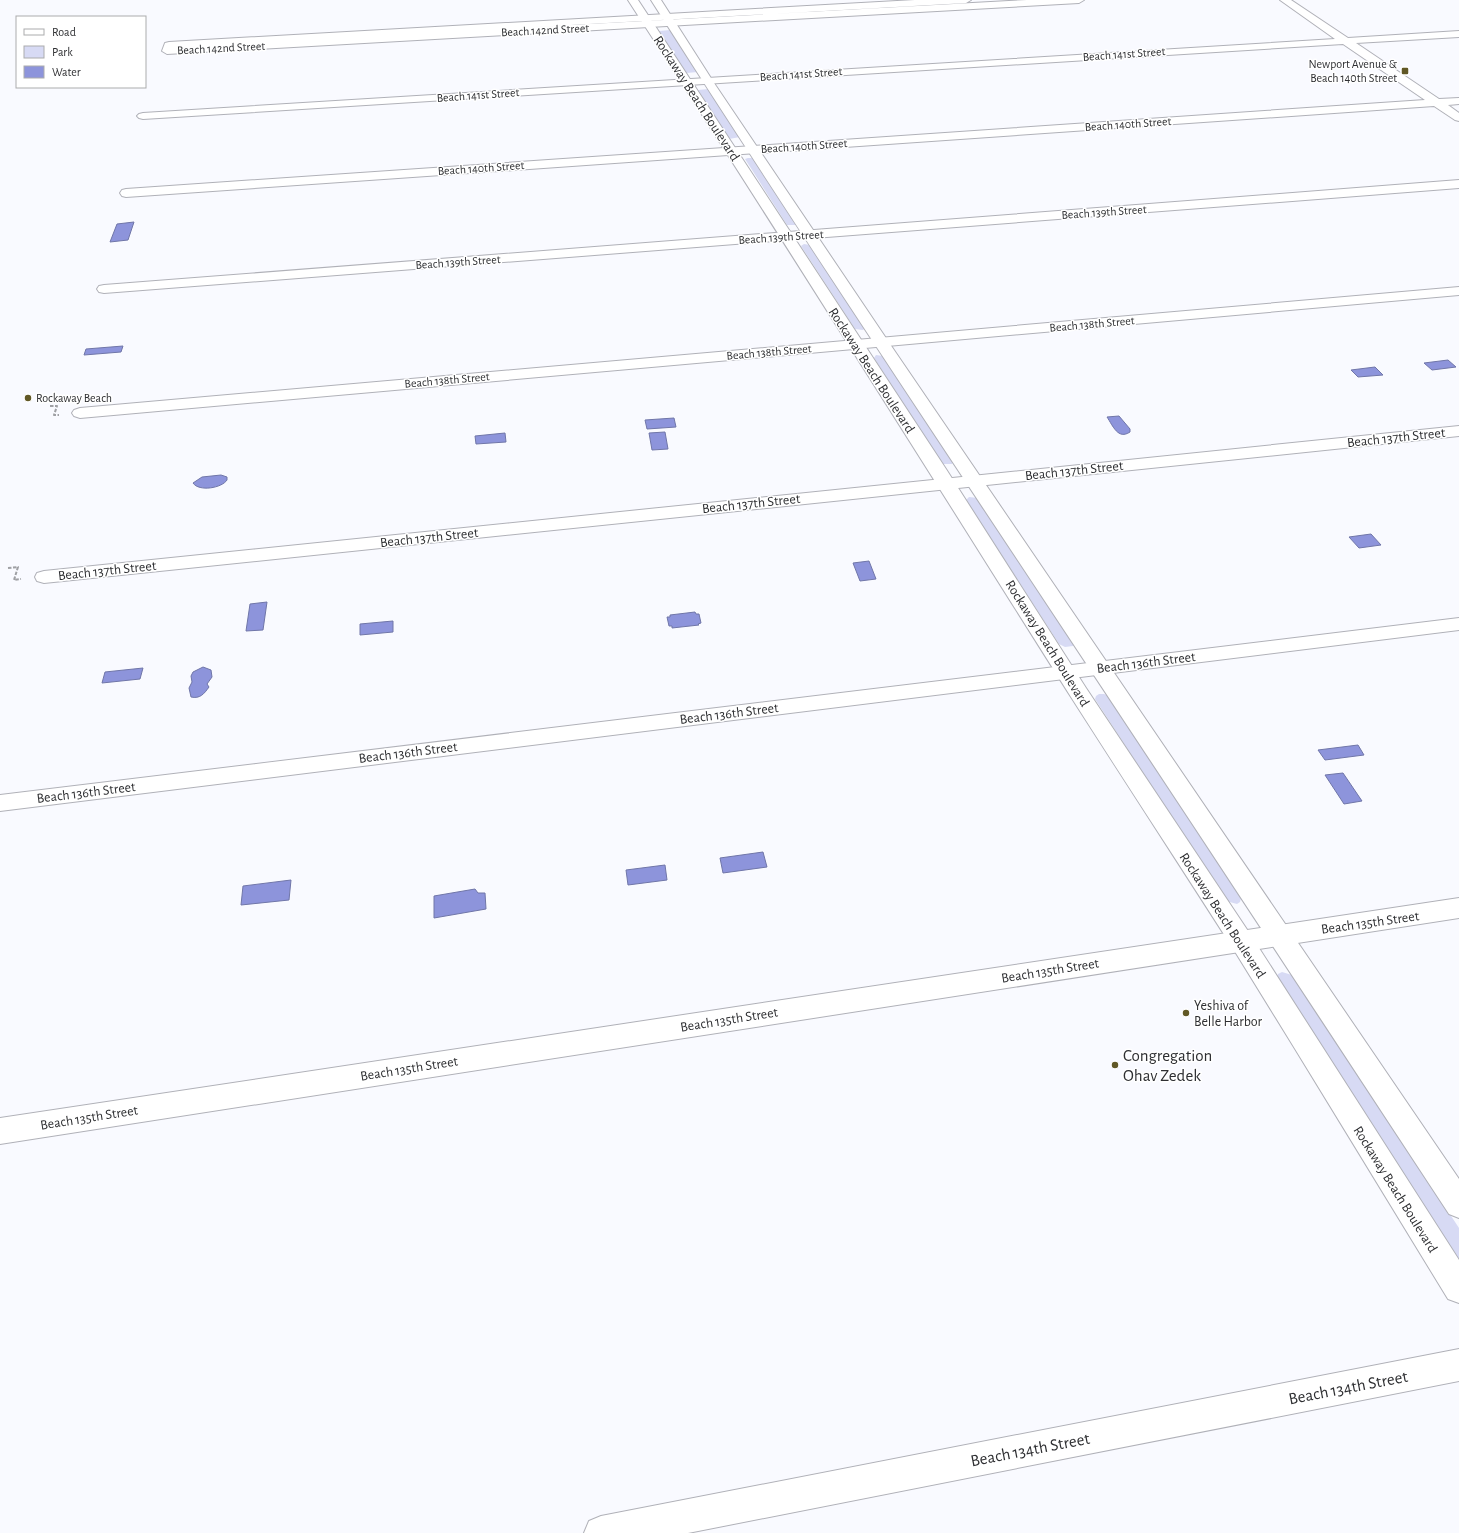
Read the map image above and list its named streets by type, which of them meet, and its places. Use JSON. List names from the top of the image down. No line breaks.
{"streets":{"street":["Beach 142nd Street","Beach 141st Street","Rockaway Beach Boulevard","Beach 140th Street","Beach 139th Street","Beach 138th Street","Beach 137th Street","Beach 136th Street","Beach 135th Street","Beach 134th Street"]},"crossings":[["Beach 142nd Street","Rockaway Beach Boulevard"],["Beach 141st Street","Rockaway Beach Boulevard"],["Rockaway Beach Boulevard","Beach 140th Street"],["Rockaway Beach Boulevard","Beach 139th Street"],["Rockaway Beach Boulevard","Beach 138th Street"],["Rockaway Beach Boulevard","Beach 137th Street"],["Rockaway Beach Boulevard","Beach 136th Street"],["Rockaway Beach Boulevard","Beach 135th Street"]],"places":{"transit":["Newport Avenue & Beach 140th Street"],"other":["Rockaway Beach","Yeshiva of Belle Harbor","Congregation Ohav Zedek"]},"legend":["Road","Park","Water"]}
